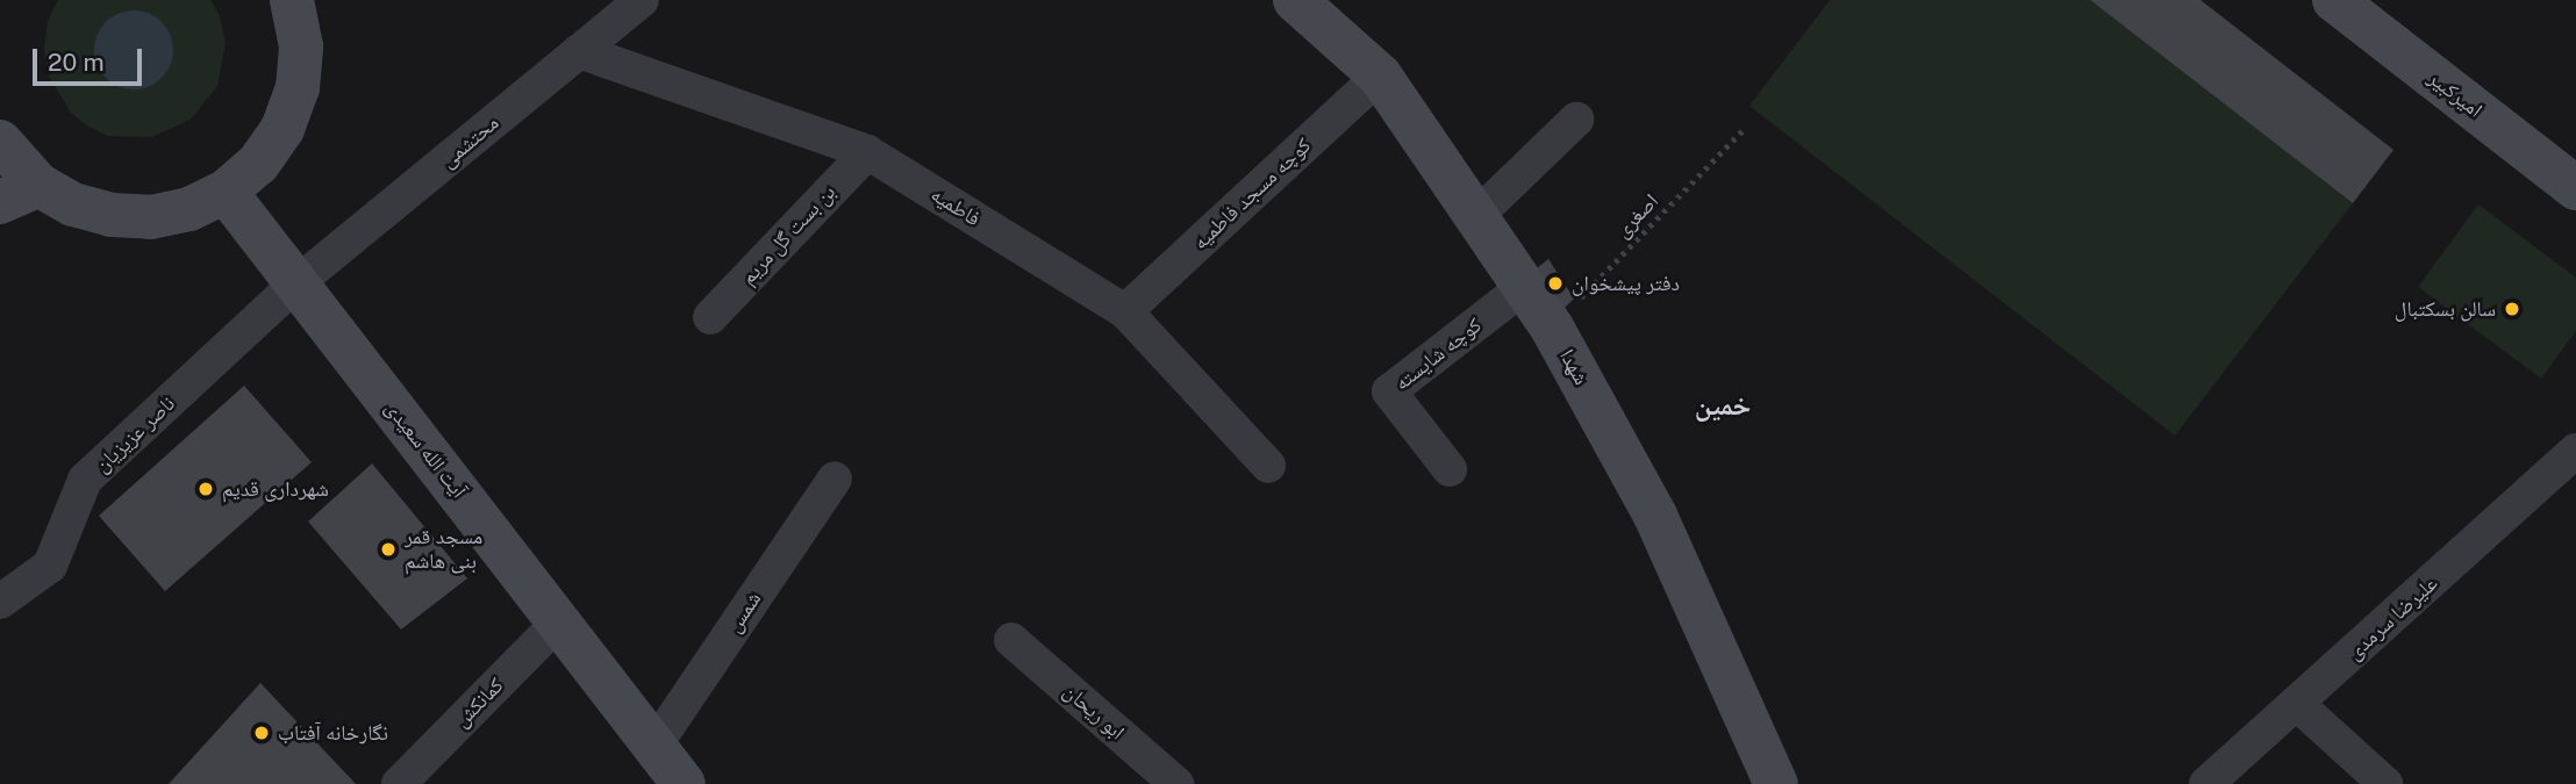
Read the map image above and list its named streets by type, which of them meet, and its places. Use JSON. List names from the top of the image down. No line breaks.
{"streets":{"street":["امیرکبیر","محتشمی","کوچه مسجد فاطمیه","فاطمیه","بن بست گل مریم","کوچه شایسته","شهدا","ناصر عزیزیان","آیت الله سعیدی","شمس","علیرضا سرمدی","کمانکش","ابو ریحان"],"path":["اصغری"]},"crossings":[["محتشمی","فاطمیه"],["محتشمی","ناصر عزیزیان"],["محتشمی","آیت الله سعیدی"],["کوچه مسجد فاطمیه","فاطمیه"],["کوچه مسجد فاطمیه","شهدا"],["فاطمیه","بن بست گل مریم"],["اصغری","شهدا"],["کوچه شایسته","شهدا"],["ناصر عزیزیان","آیت الله سعیدی"],["آیت الله سعیدی","شمس"],["آیت الله سعیدی","کمانکش"]],"districts":["خمین"],"places":["دفتر پیشخوان","سالن بسکتبال","شهرداری قدیم","مسجد قمر بنی هاشم","نگارخانه آفتاب"],"scale_bar":"20 m"}
